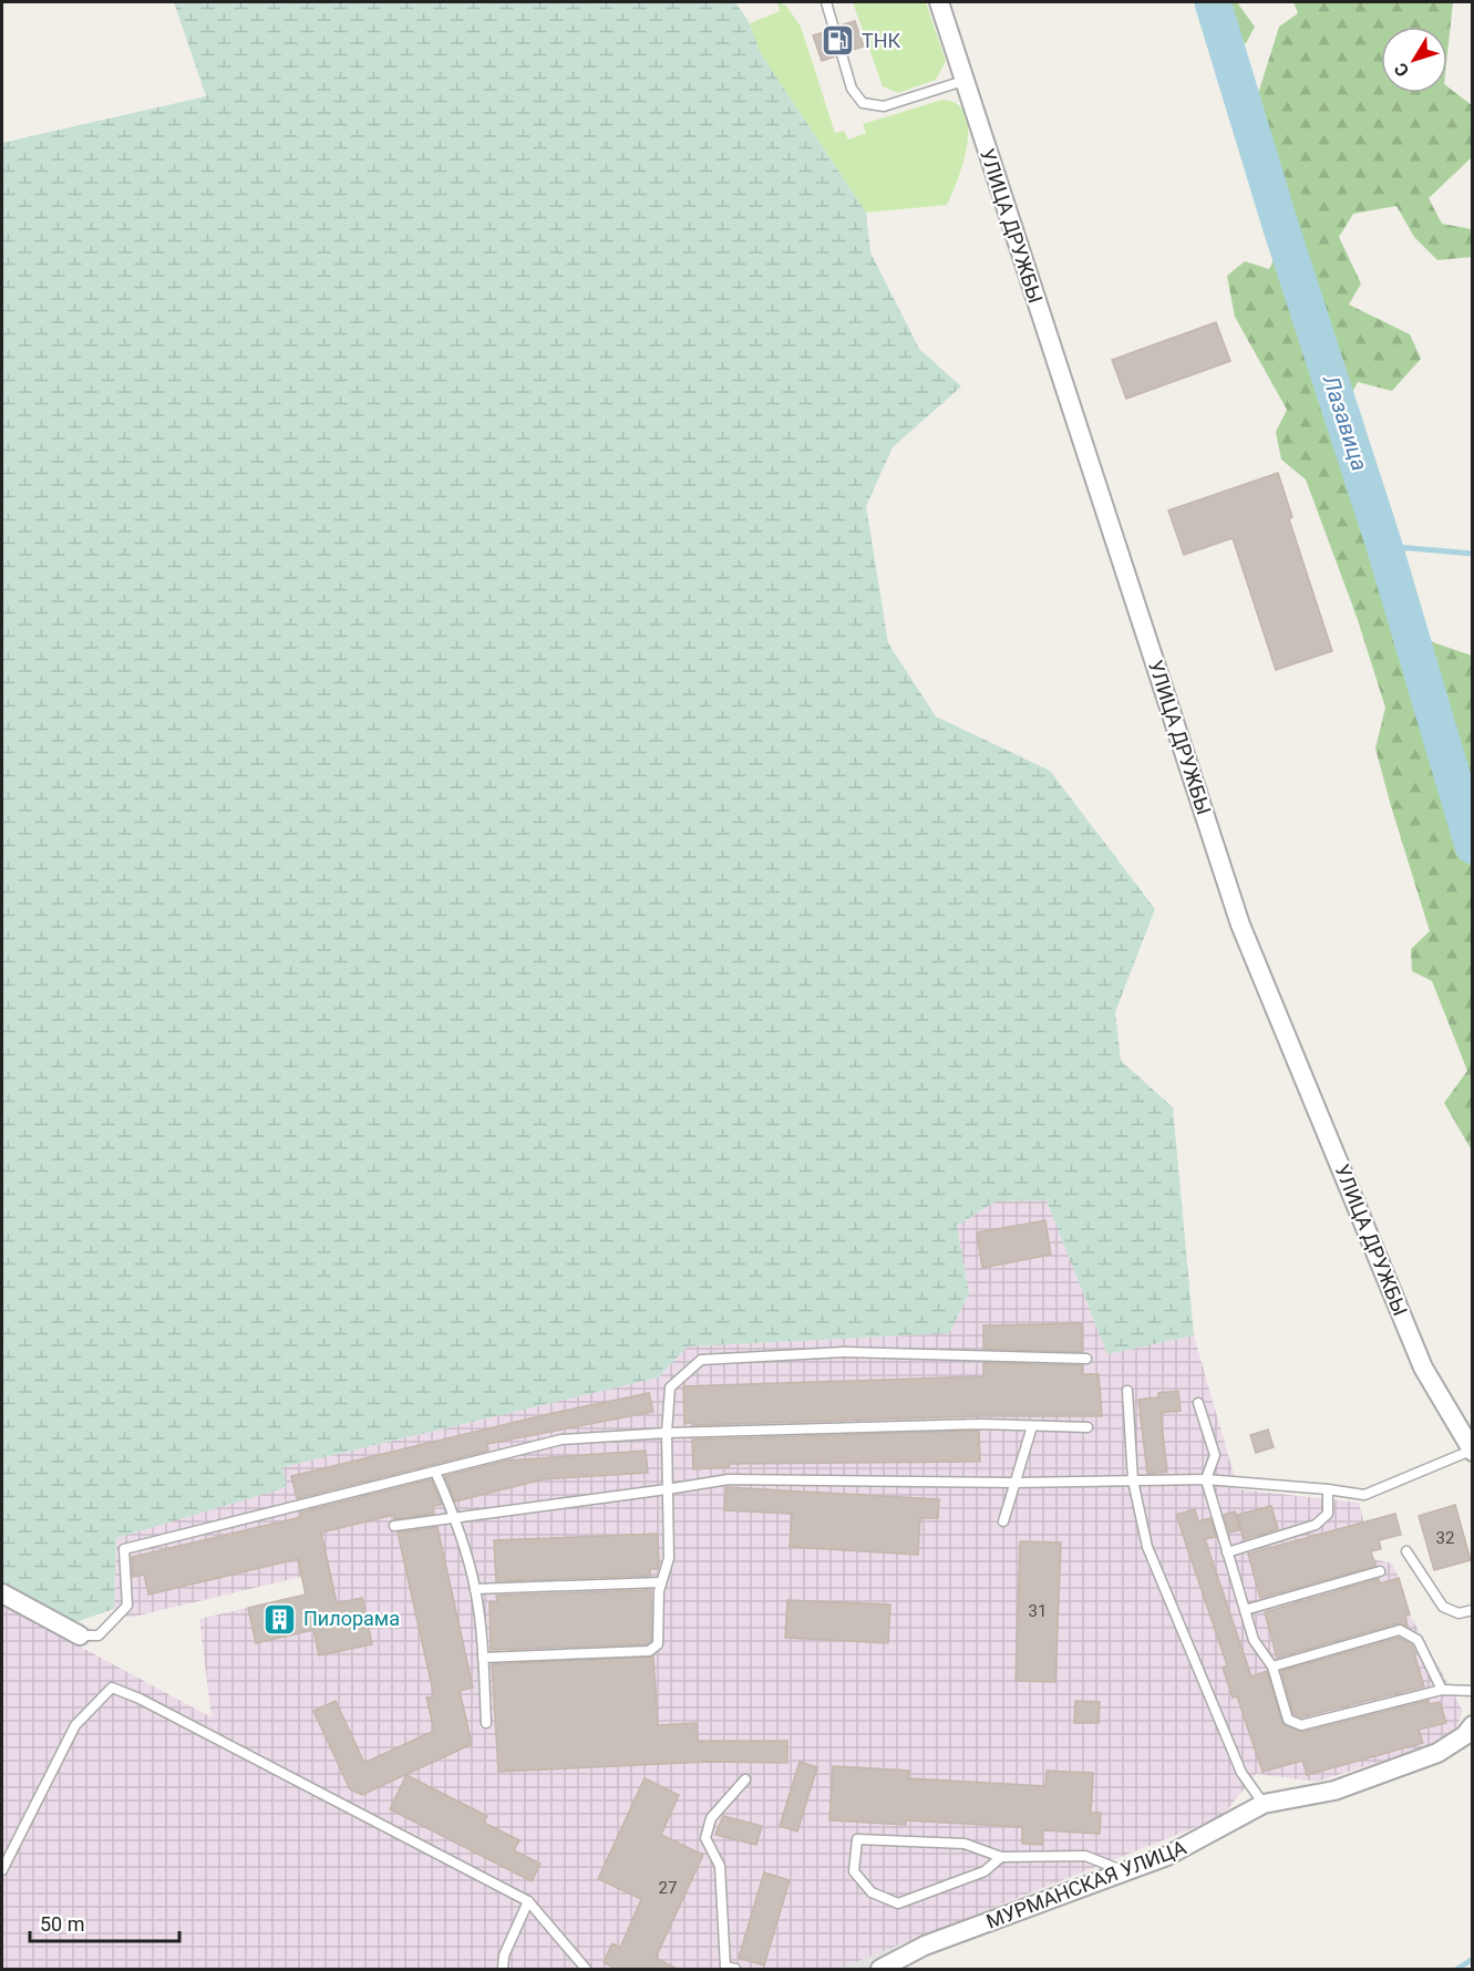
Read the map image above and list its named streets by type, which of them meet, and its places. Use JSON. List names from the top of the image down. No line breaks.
{"streets":{"street":["УЛИЦА ДРУЖБЫ","МУРМАНСКАЯ УЛИЦА"]},"water":["Лазавица"],"places":{"fuel station":["ТНК"],"building":["Пилорама"]},"house_numbers":["32","31","27"],"scale_bar":"50 m","north":"bottom left"}
